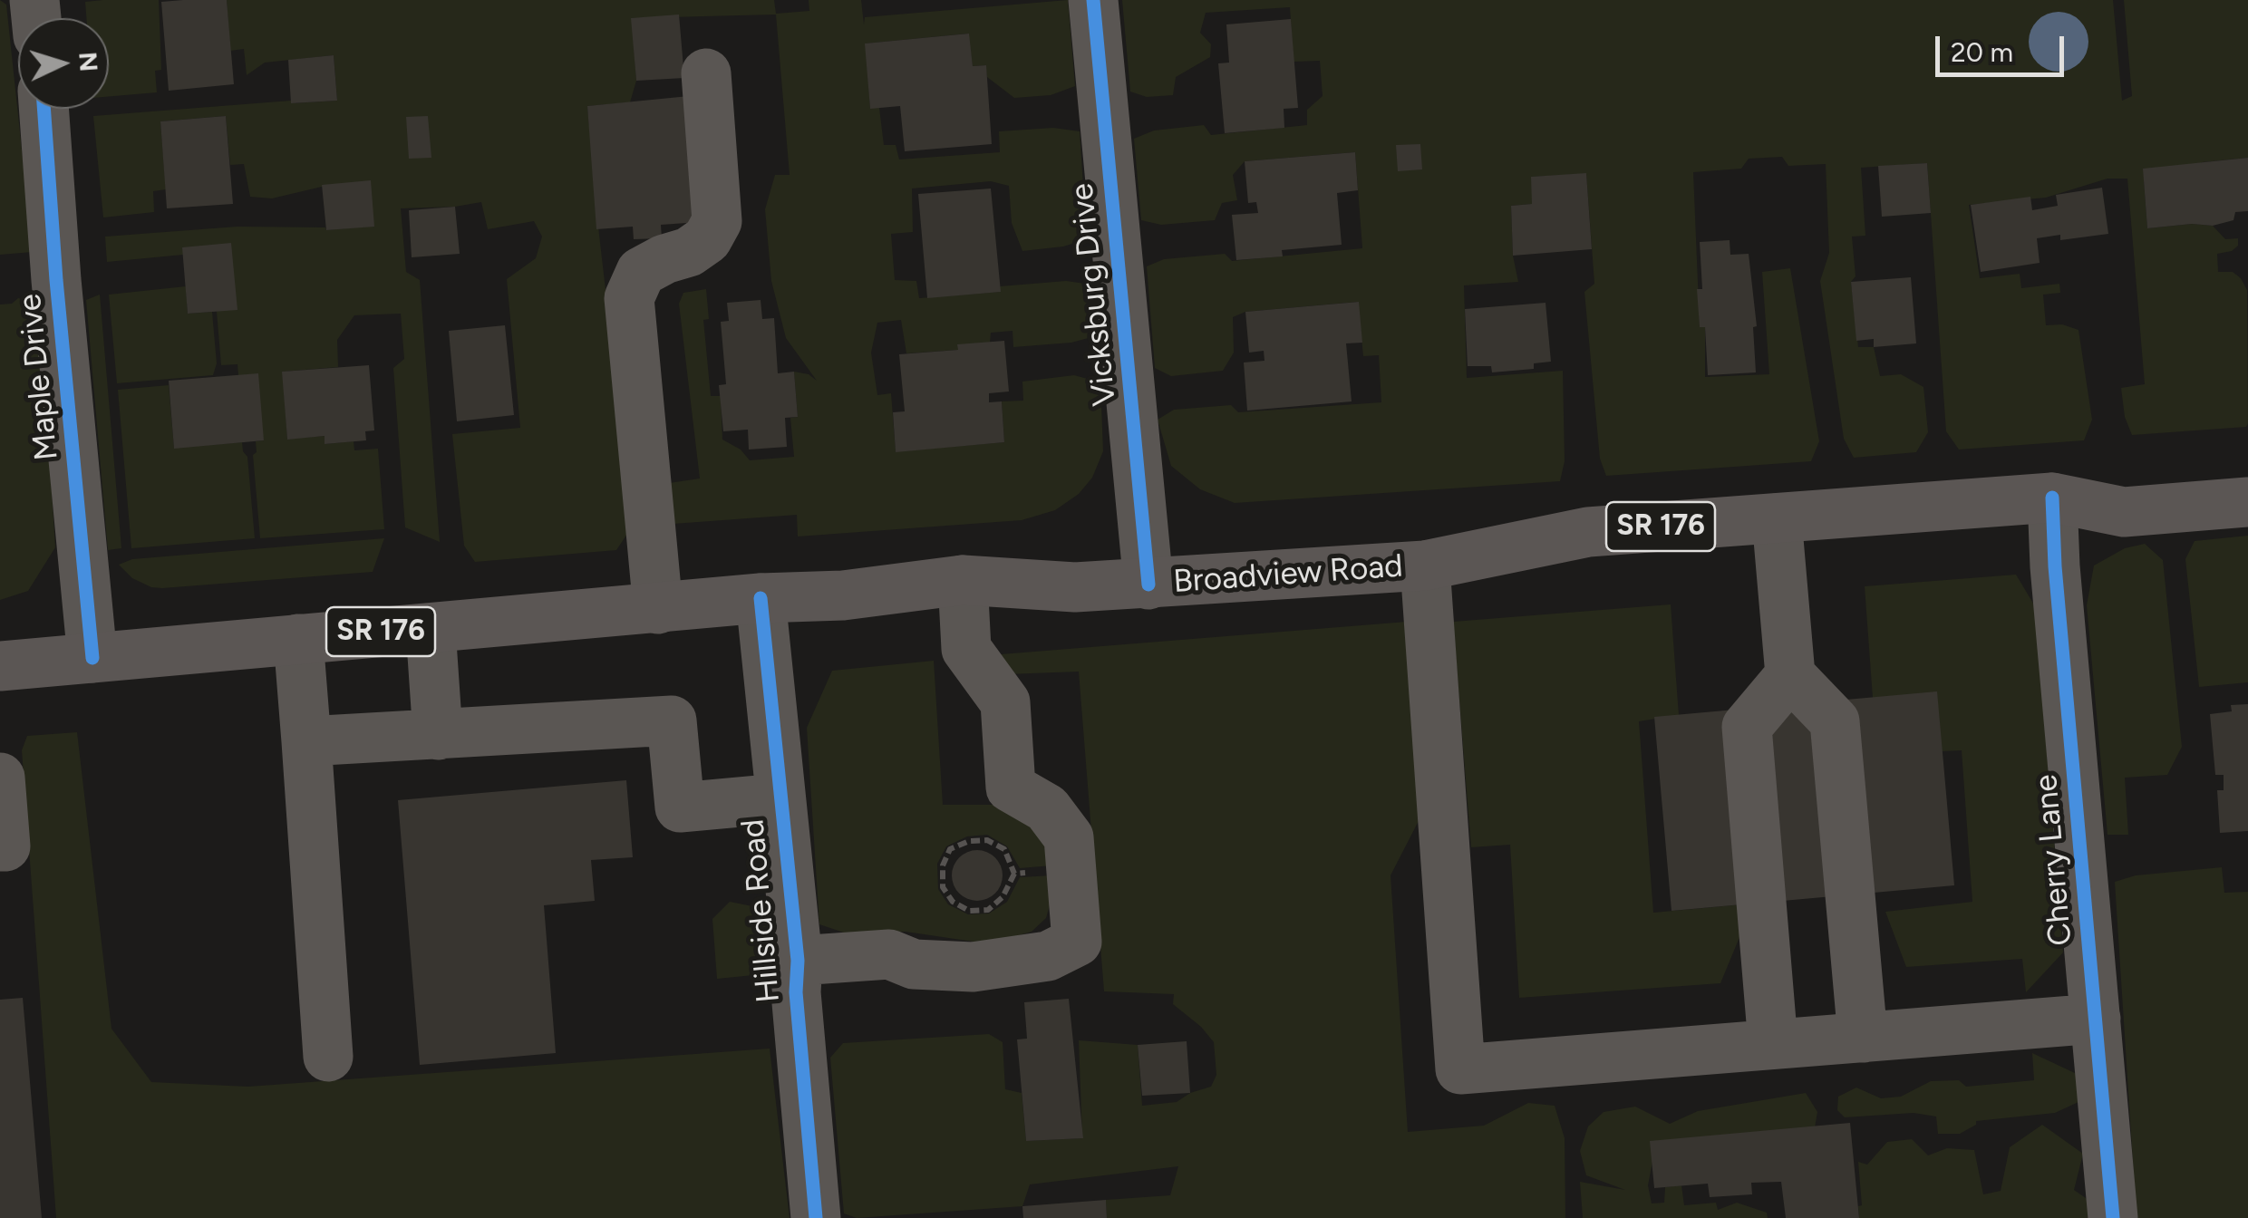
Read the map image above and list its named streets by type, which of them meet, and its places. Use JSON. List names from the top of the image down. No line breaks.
{"streets":{"main road":["SR 176","Broadview Road"],"street":["Vicksburg Drive","Maple Drive","Cherry Lane","Hillside Road"]},"crossings":[["Vicksburg Drive","Broadview Road"],["Maple Drive","Broadview Road"],["Broadview Road","Cherry Lane"],["Broadview Road","Hillside Road"]],"scale_bar":"20 m","north":"right"}
